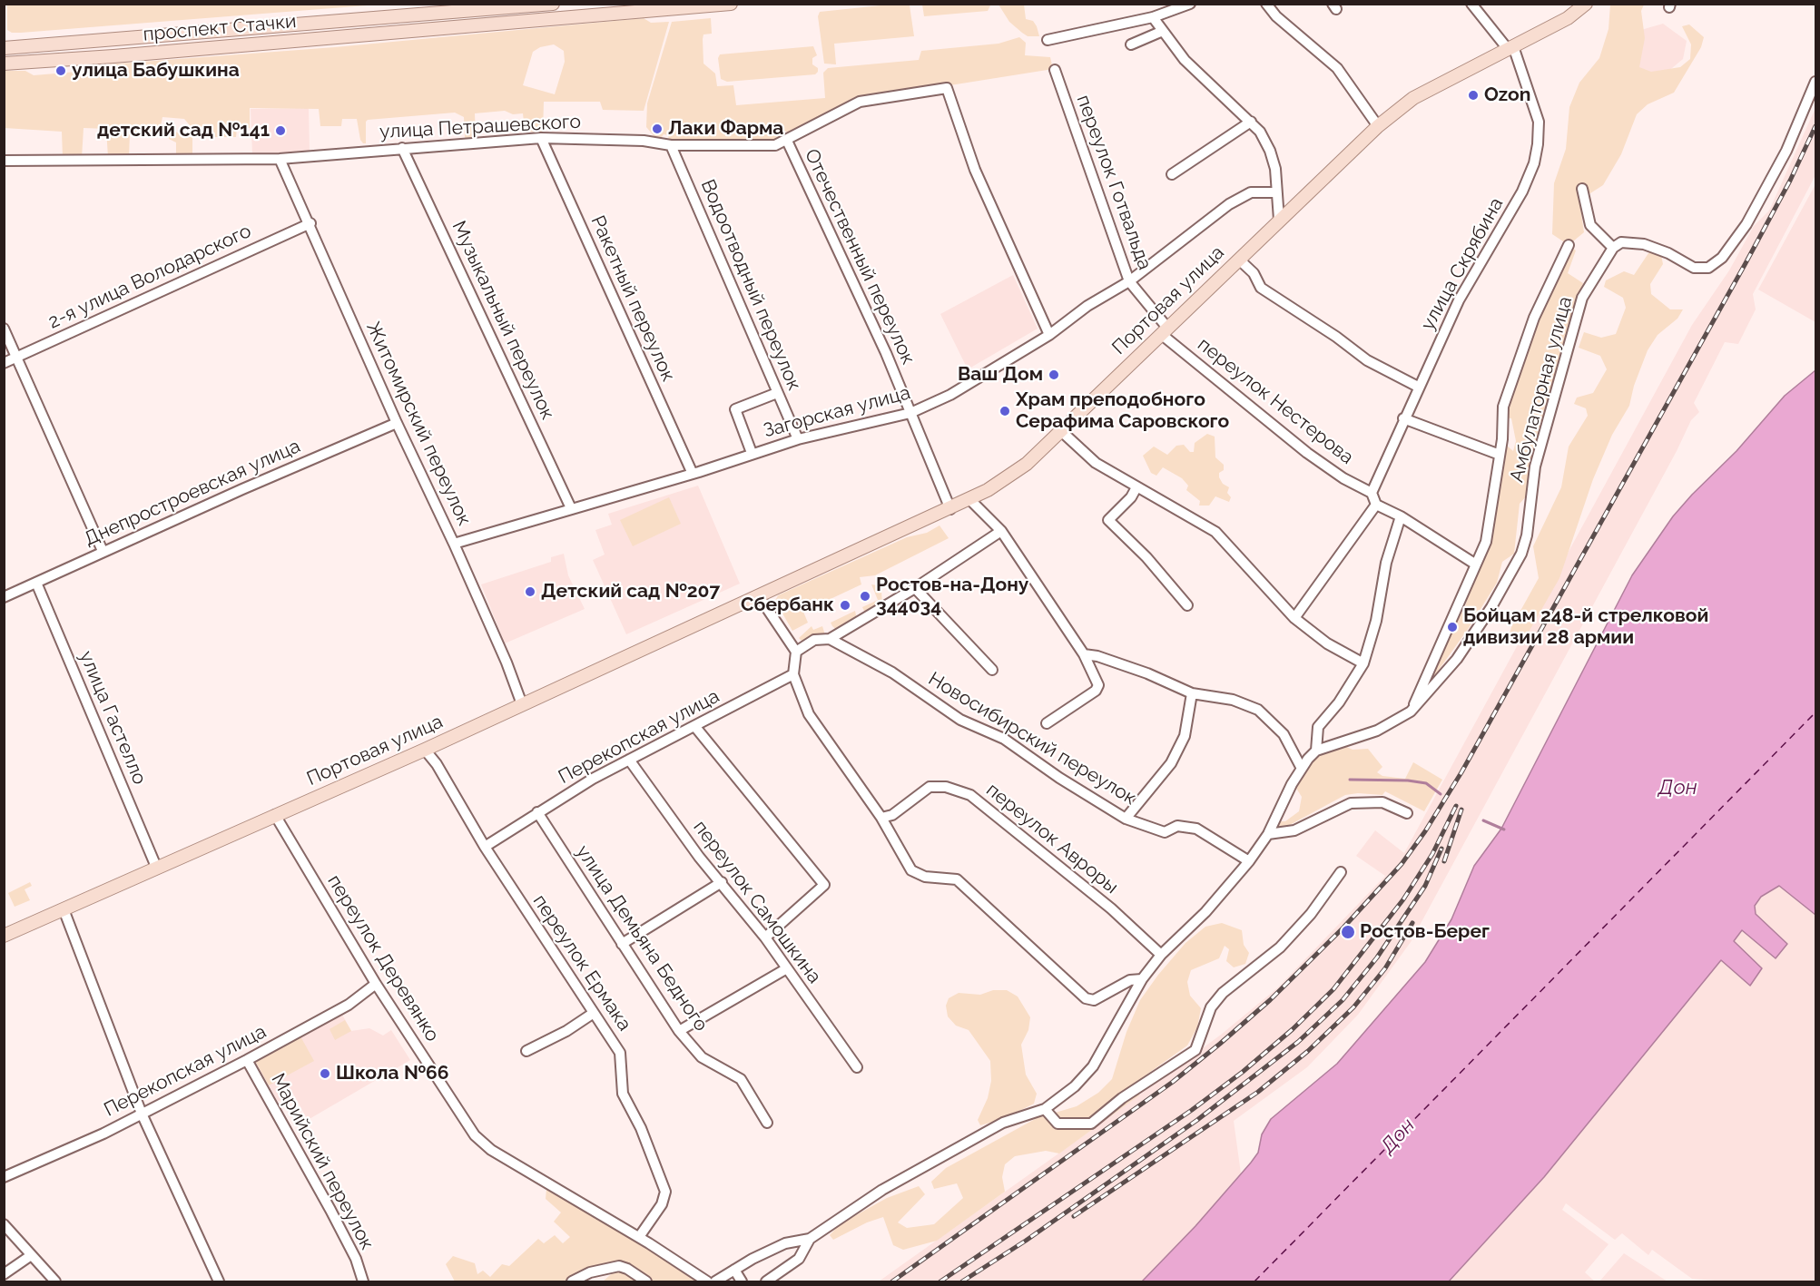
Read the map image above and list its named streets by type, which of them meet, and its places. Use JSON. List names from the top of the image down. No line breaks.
{"streets":{"main road":["проспект Стачки","Портовая улица"],"street":["улица Петрашевского","переулок Готвальда","Отечественный переулок","улица Скрябина","2-я улица Володарского","Водоотводный переулок","Ракетный переулок","Музыкальный переулок","Амбулаторная улица","переулок Нестерова","Загорская улица","Житомирский переулок","Днепростроевская улица","улица Гастелло","Перекопская улица","Новосибирский переулок","переулок Авроры","переулок Самошкина","улица Демьяна Бедного","переулок Деревянко","переулок Ермака","Марийский переулок"]},"crossings":[["улица Петрашевского","Отечественный переулок"],["улица Петрашевского","Водоотводный переулок"],["улица Петрашевского","Ракетный переулок"],["улица Петрашевского","Музыкальный переулок"],["улица Петрашевского","Загорская улица"],["улица Петрашевского","Житомирский переулок"],["переулок Готвальда","Портовая улица"],["переулок Готвальда","переулок Нестерова"],["переулок Готвальда","Загорская улица"],["Отечественный переулок","Портовая улица"],["Отечественный переулок","Загорская улица"],["улица Скрябина","Портовая улица"],["улица Скрябина","переулок Нестерова"],["2-я улица Володарского","Житомирский переулок"],["Водоотводный переулок","Загорская улица"],["Ракетный переулок","Загорская улица"],["Портовая улица","переулок Нестерова"],["Портовая улица","Житомирский переулок"],["Портовая улица","улица Гастелло"],["Портовая улица","переулок Деревянко"],["Портовая улица","переулок Ермака"],["Музыкальный переулок","Загорская улица"],["Амбулаторная улица","Новосибирский переулок"],["Амбулаторная улица","переулок Авроры"],["Загорская улица","Житомирский переулок"],["Житомирский переулок","Днепростроевская улица"],["Днепростроевская улица","улица Гастелло"],["Перекопская улица","переулок Самошкина"],["Перекопская улица","улица Демьяна Бедного"],["Перекопская улица","переулок Деревянко"],["Перекопская улица","переулок Ермака"],["Перекопская улица","Марийский переулок"],["переулок Деревянко","переулок Ермака"]],"water":["Дон"],"places":["улица Бабушкина","Ozon","Лаки Фарма","детский сад №141","Ваш Дом","Храм преподобного Серафима Саровского","Детский сад №207","Ростов-на-Дону 344034","Сбербанк","Бойцам 248-й стрелковой дивизии 28 армии","Ростов-Берег","Школа №66"]}
